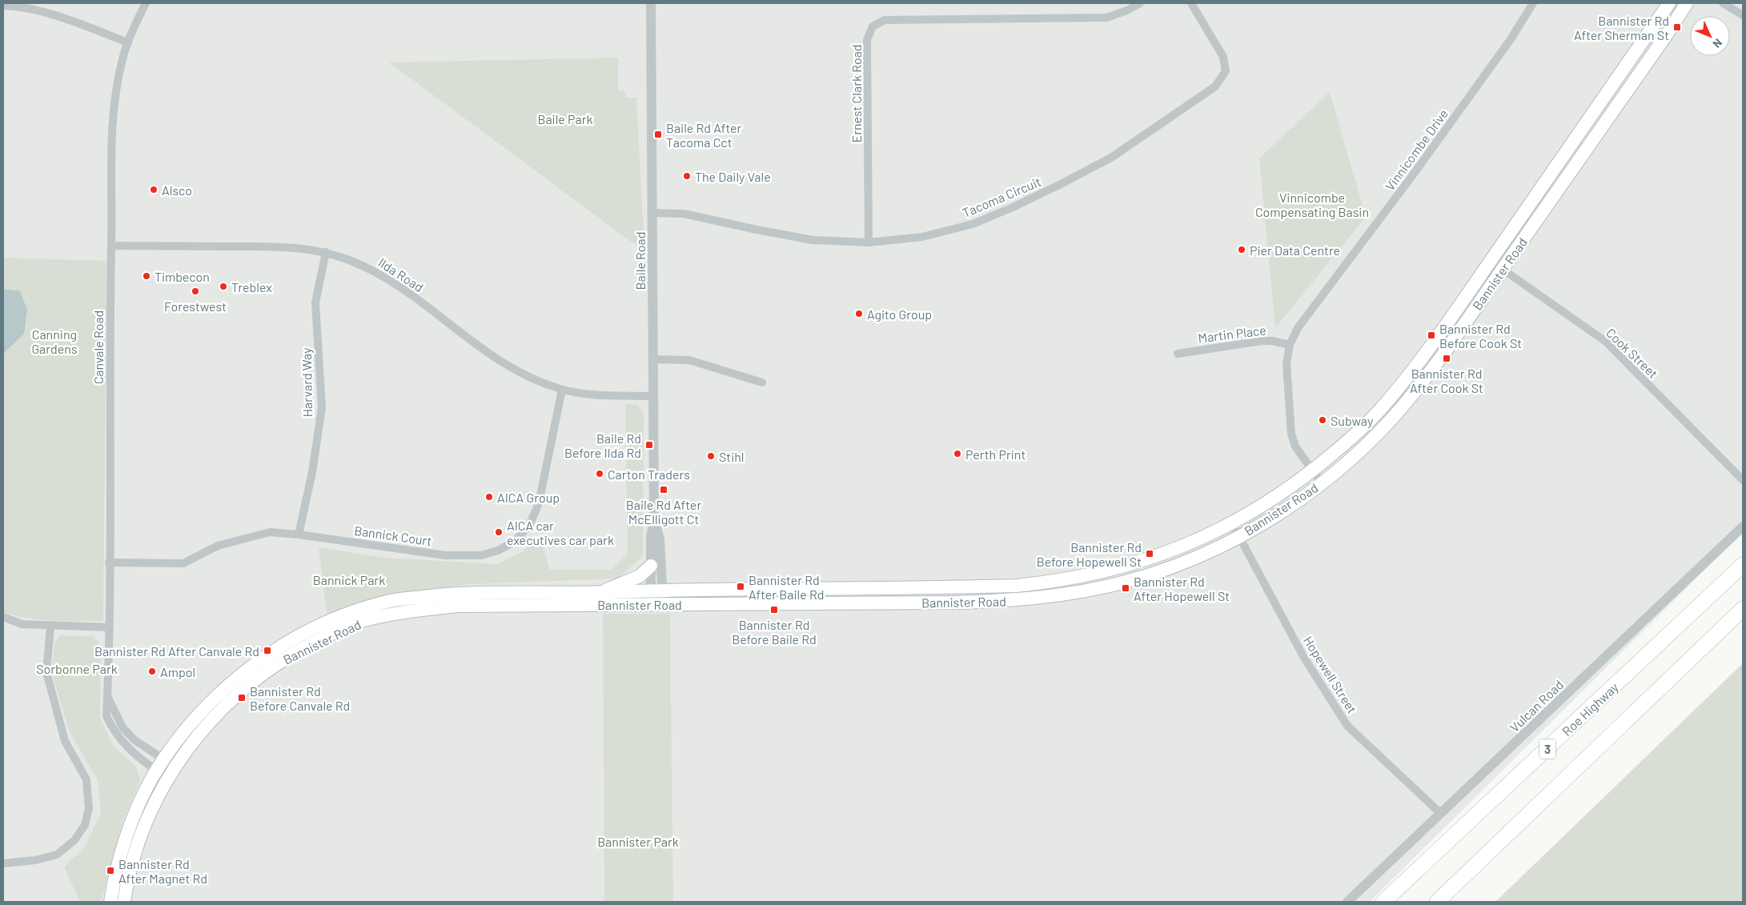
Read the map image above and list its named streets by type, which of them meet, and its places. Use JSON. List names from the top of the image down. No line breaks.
{"streets":{"highway":["Roe Highway","3"],"main road":["Bannister Road"],"street":["Ernest Clark Road","Vinnicombe Drive","Tacoma Circuit","Baile Road","Ilda Road","Martin Place","Canvale Road","Cook Street","Harvard Way","Bannick Court","Hopewell Street","Vulcan Road"]},"crossings":[["Ernest Clark Road","Tacoma Circuit"],["Vinnicombe Drive","Bannister Road"],["Vinnicombe Drive","Martin Place"],["Tacoma Circuit","Baile Road"],["Baile Road","Bannister Road"],["Baile Road","Ilda Road"],["Bannister Road","Canvale Road"],["Bannister Road","Cook Street"],["Bannister Road","Hopewell Street"],["Ilda Road","Canvale Road"],["Ilda Road","Harvard Way"],["Ilda Road","Bannick Court"],["Canvale Road","Bannick Court"],["Harvard Way","Bannick Court"],["Hopewell Street","Vulcan Road"]],"parks":["Baile Park","Vinnicombe Compensating Basin","Canning Gardens","Bannick Park","Sorbonne Park","Bannister Park"],"places":{"transit":["Bannister Rd After Sherman St","Baile Rd After Tacoma Cct","Bannister Rd Before Cook St","Bannister Rd After Cook St","Baile Rd Before Ilda Rd","Baile Rd After McElligott Ct","Bannister Rd Before Hopewell St","Bannister Rd After Baile Rd","Bannister Rd After Hopewell St","Bannister Rd Before Baile Rd","Bannister Rd After Canvale Rd","Bannister Rd Before Canvale Rd","Bannister Rd After Magnet Rd"],"other":["The Daily Vale","Alsco","Pier Data Centre","Timbecon","Treblex","Forestwest","Agito Group","Subway","Perth Print","Stihl","Carton Traders","AICA Group","AICA car executives car park","Ampol"]},"north":"bottom right"}
